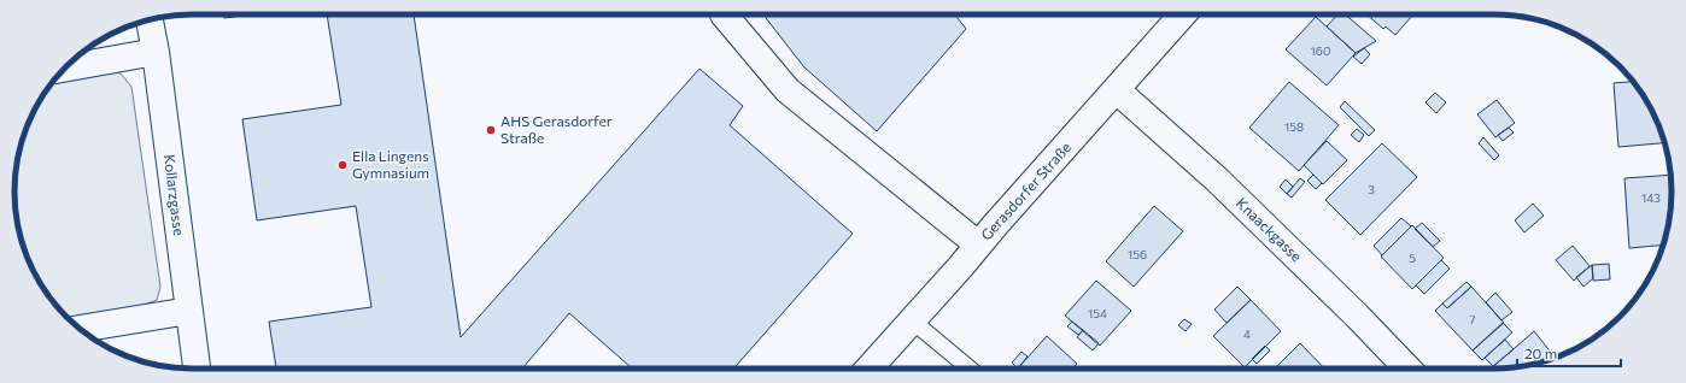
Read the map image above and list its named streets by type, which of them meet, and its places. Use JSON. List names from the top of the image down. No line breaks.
{"streets":{"street":["Gerasdorfer Straße","Kollarzgasse","Knaackgasse"]},"crossings":[["Gerasdorfer Straße","Knaackgasse"]],"places":["AHS Gerasdorfer Straße","Ella Lingens Gymnasium"],"house_numbers":["160","158","3","143","156","5","154","7","4"],"scale_bar":"20 m"}
